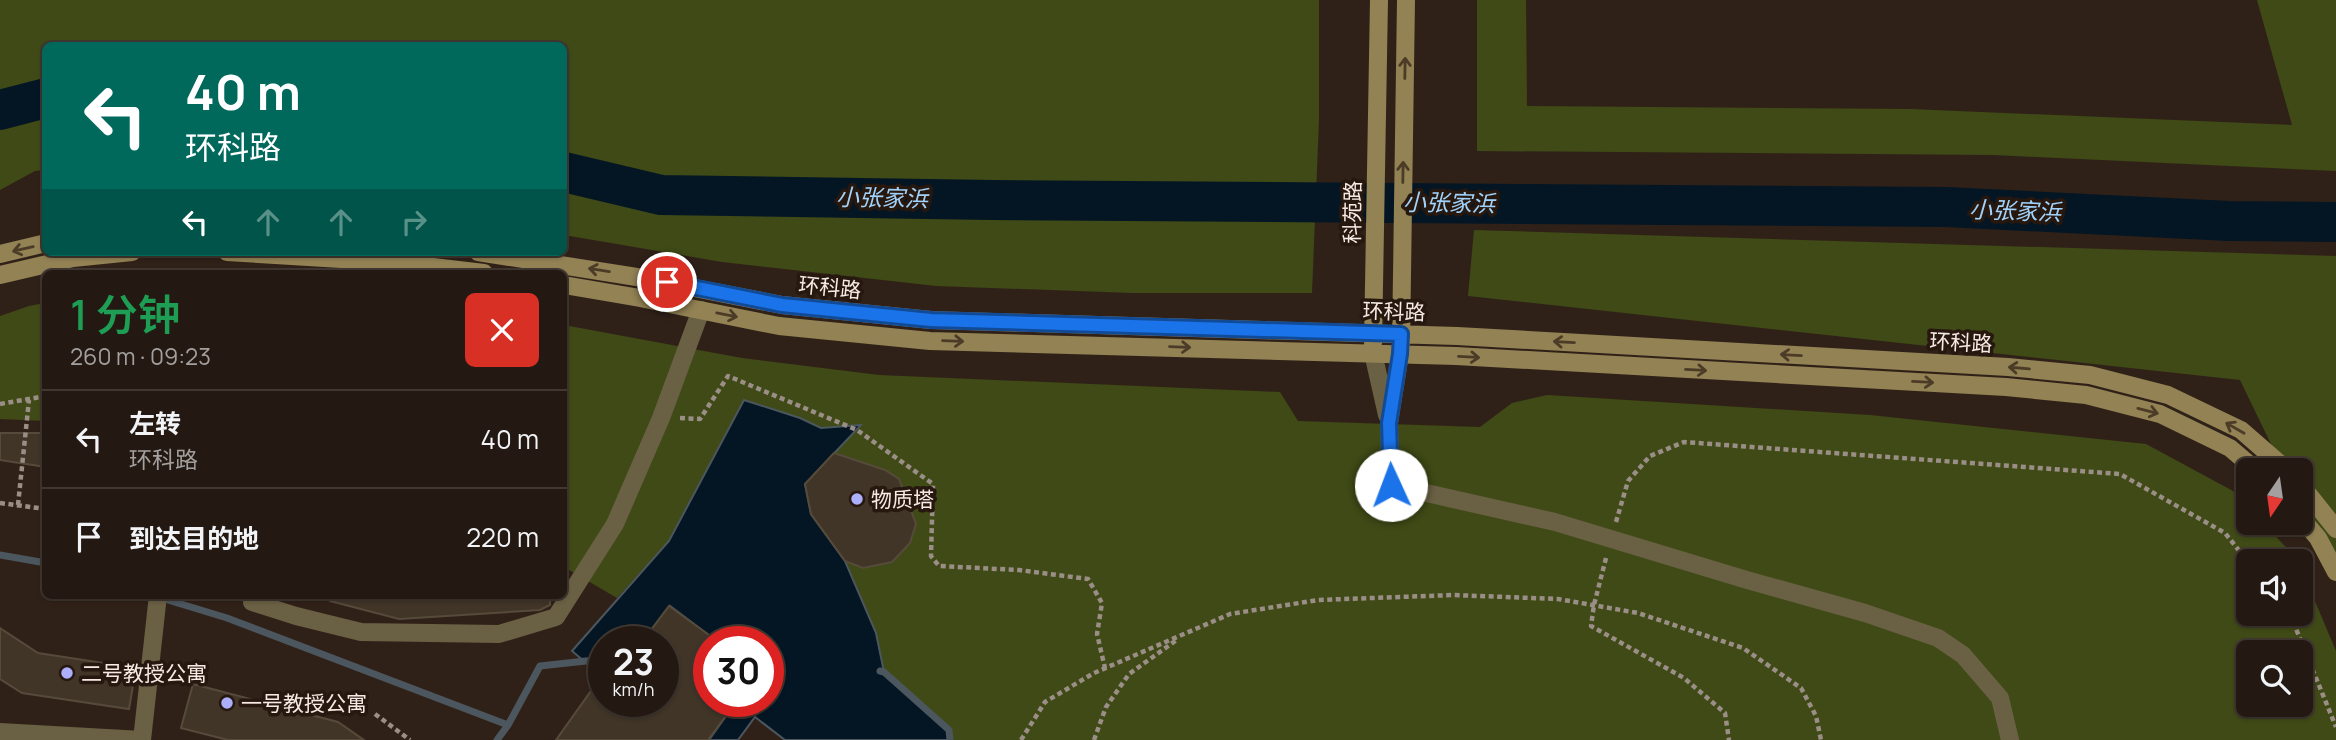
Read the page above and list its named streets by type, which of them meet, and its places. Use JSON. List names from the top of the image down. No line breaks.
{"streets":{"street":["科苑路","环科路"]},"crossings":[["科苑路","环科路"]],"water":["小张家浜"],"places":["物质塔","二号教授公寓","一号教授公寓"],"north":"bottom","page":{"turn":["40 m","环科路"],"heading":["1 分钟","260 m · 09:23"],"list":[{"name":"左转","note":"环科路","value":"40 m"},{"name":"到达目的地","value":"220 m"}],"speed":"23 km/h","limit":"30"}}
